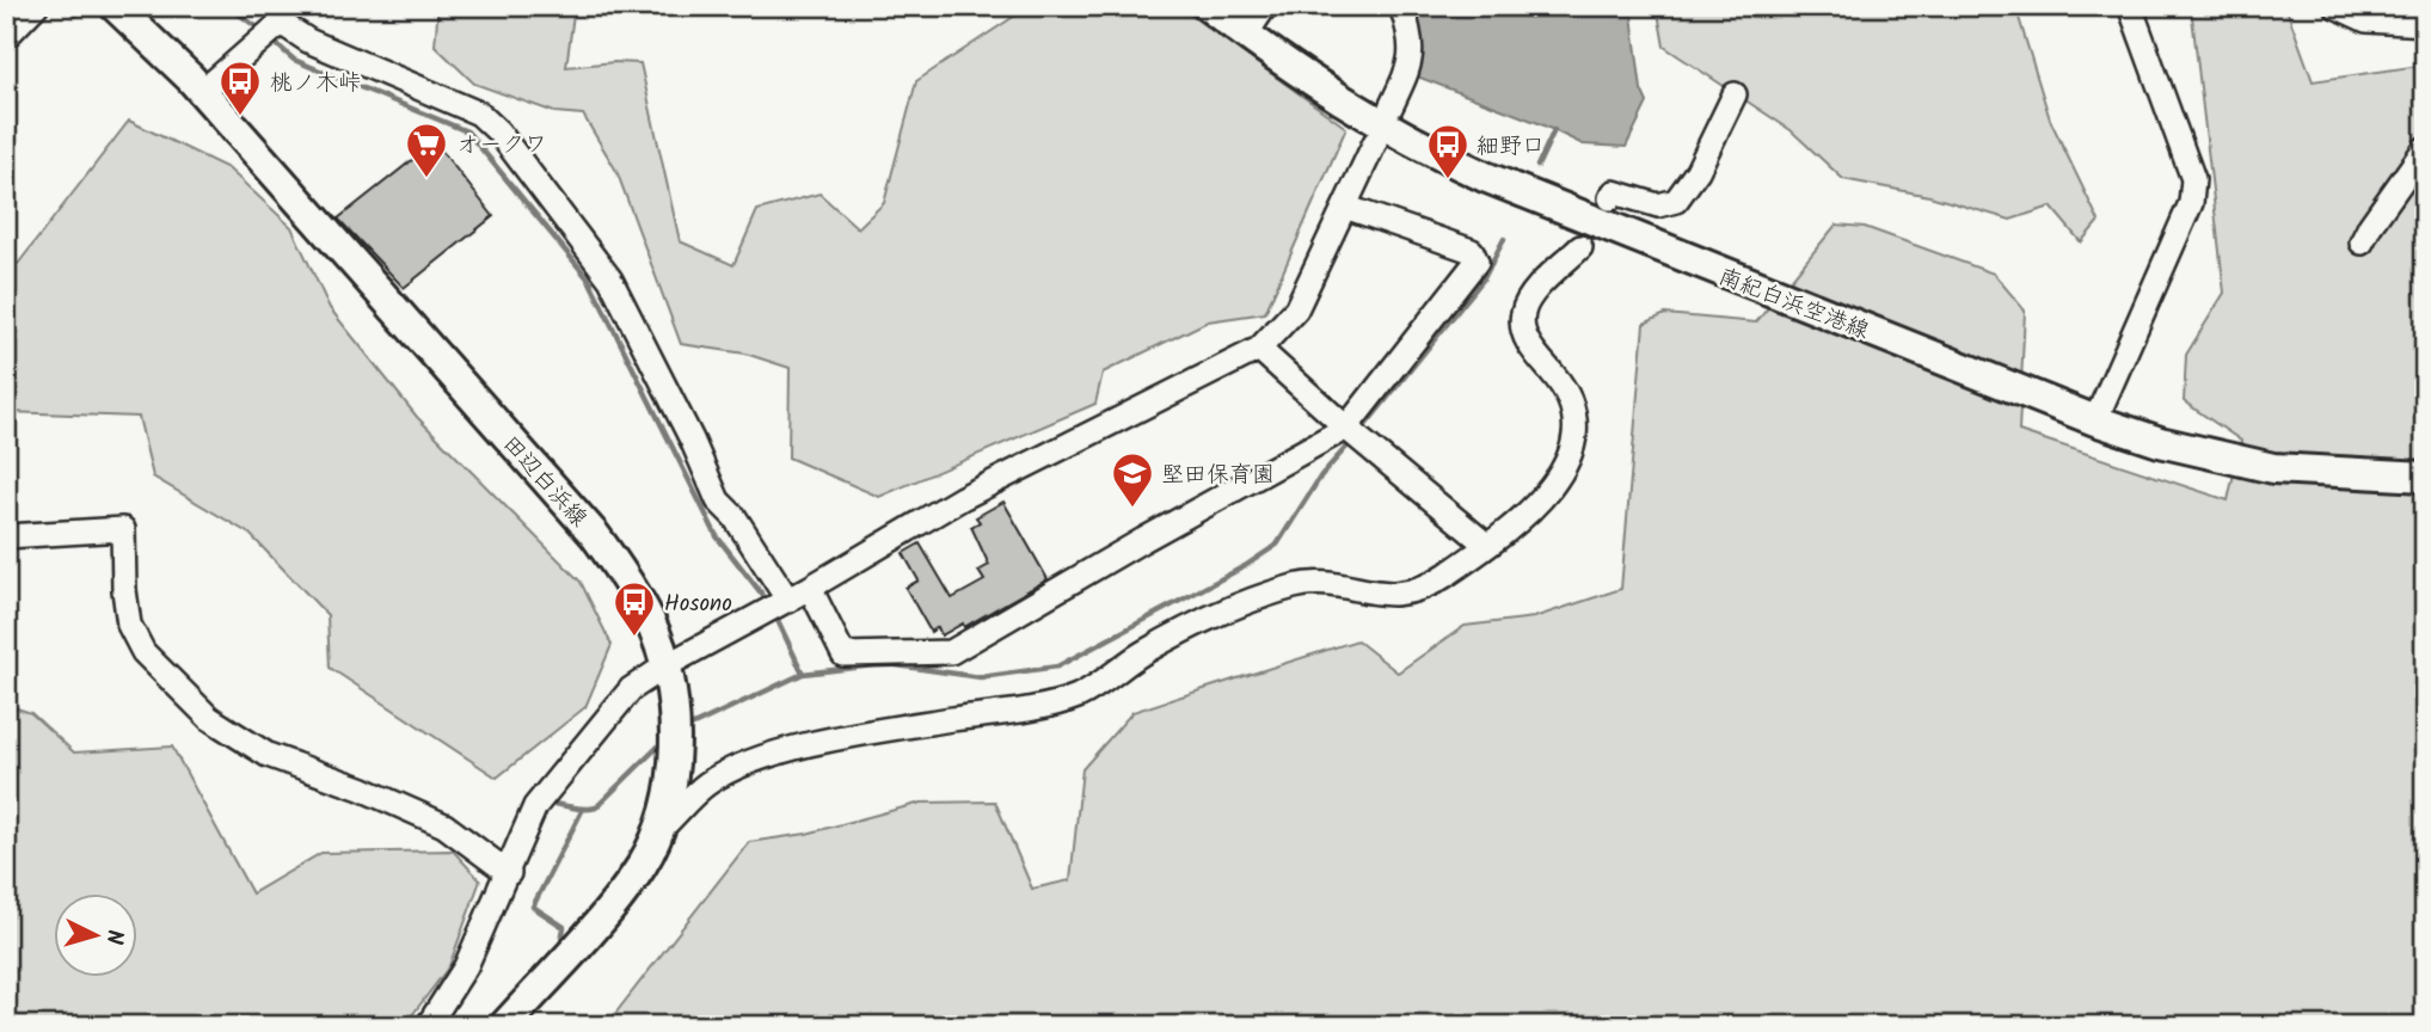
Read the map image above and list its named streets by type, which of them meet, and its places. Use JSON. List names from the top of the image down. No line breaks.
{"streets":{"main road":["南紀白浜空港線","田辺白浜線"]},"places":{"bus stop":["桃ノ木峠","細野口","Hosono"],"supermarket":["オークワ"],"school or university":["堅田保育園"]},"north":"right"}
